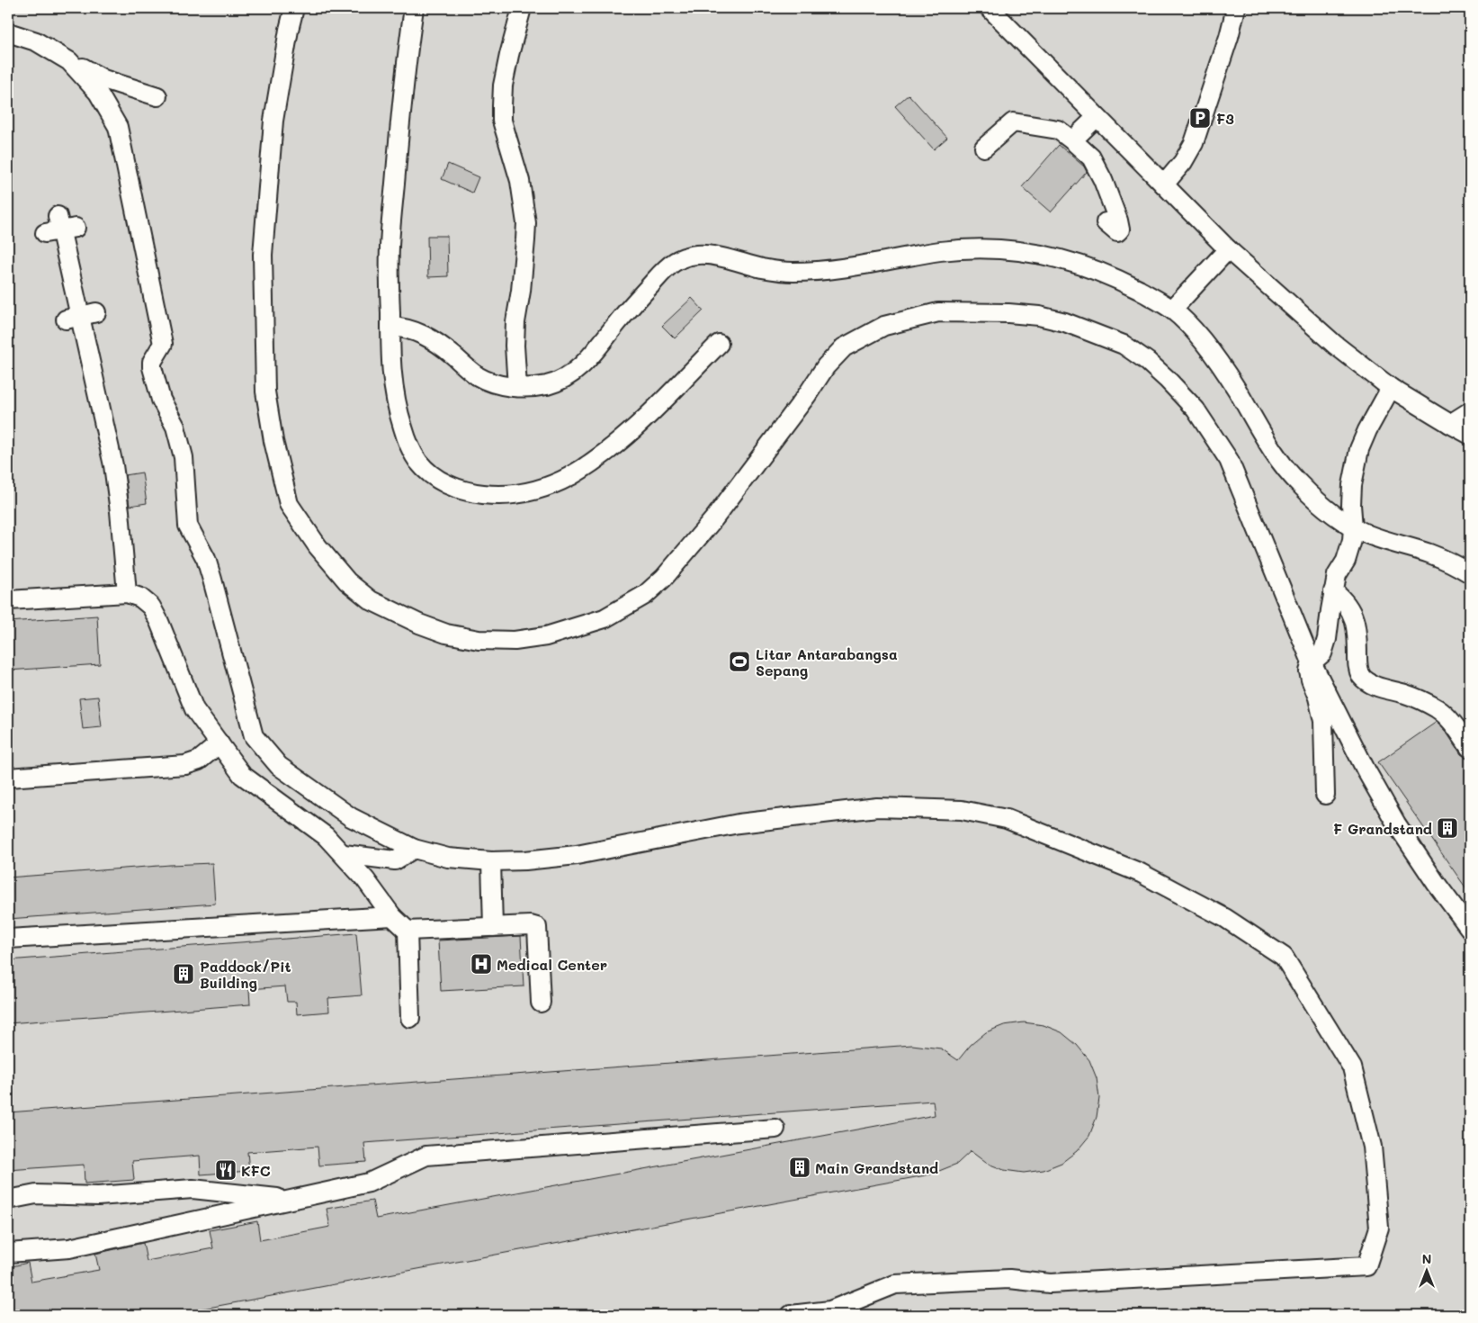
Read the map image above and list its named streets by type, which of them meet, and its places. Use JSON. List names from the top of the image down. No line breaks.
{"places":{"parking":["F3"],"sports":["Litar Antarabangsa Sepang"],"building":["F Grandstand","Paddock/Pit Building","Main Grandstand"],"hospital":["Medical Center"],"restaurant":["KFC"]},"north":"top"}
